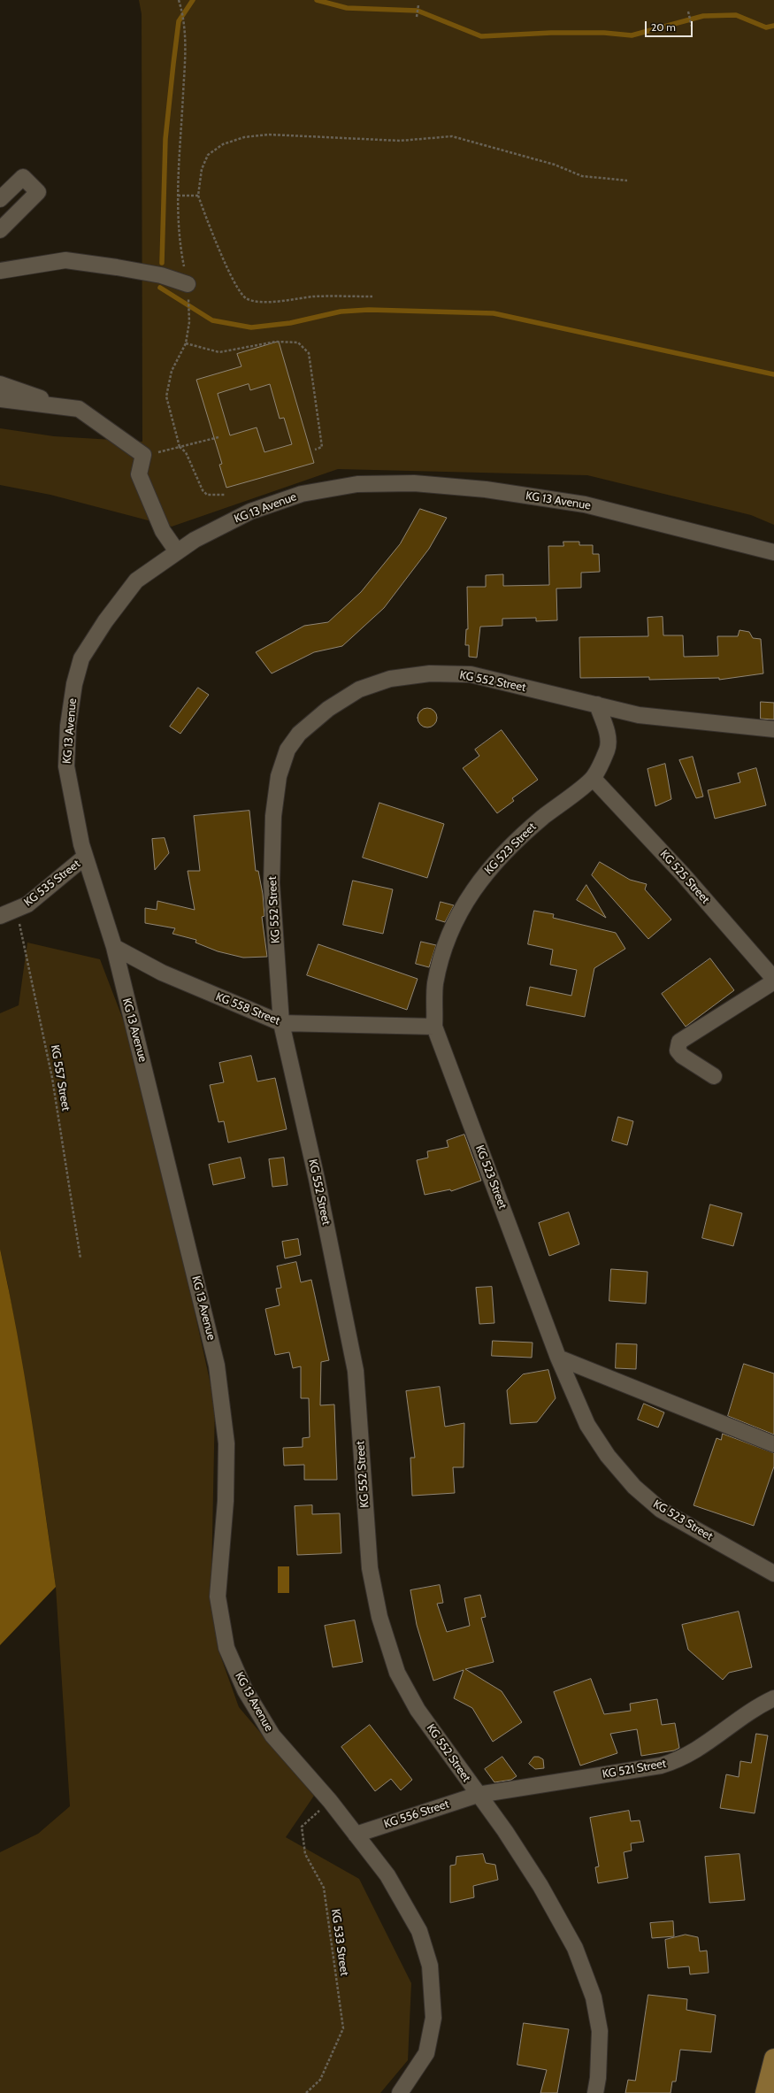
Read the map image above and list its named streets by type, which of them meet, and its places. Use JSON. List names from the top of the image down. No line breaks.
{"streets":{"street":["KG 13 Avenue","KG 552 Street","KG 523 Street","KG 525 Street","KG 535 Street","KG 558 Street","KG 521 Street","KG 556 Street"],"path":["KG 557 Street","KG 533 Street"]},"crossings":[["KG 13 Avenue","KG 535 Street"],["KG 13 Avenue","KG 558 Street"],["KG 13 Avenue","KG 556 Street"],["KG 13 Avenue","KG 533 Street"],["KG 552 Street","KG 523 Street"],["KG 552 Street","KG 558 Street"],["KG 552 Street","KG 521 Street"],["KG 552 Street","KG 556 Street"],["KG 523 Street","KG 525 Street"],["KG 523 Street","KG 558 Street"],["KG 535 Street","KG 557 Street"],["KG 521 Street","KG 556 Street"]],"scale_bar":"20 m"}
